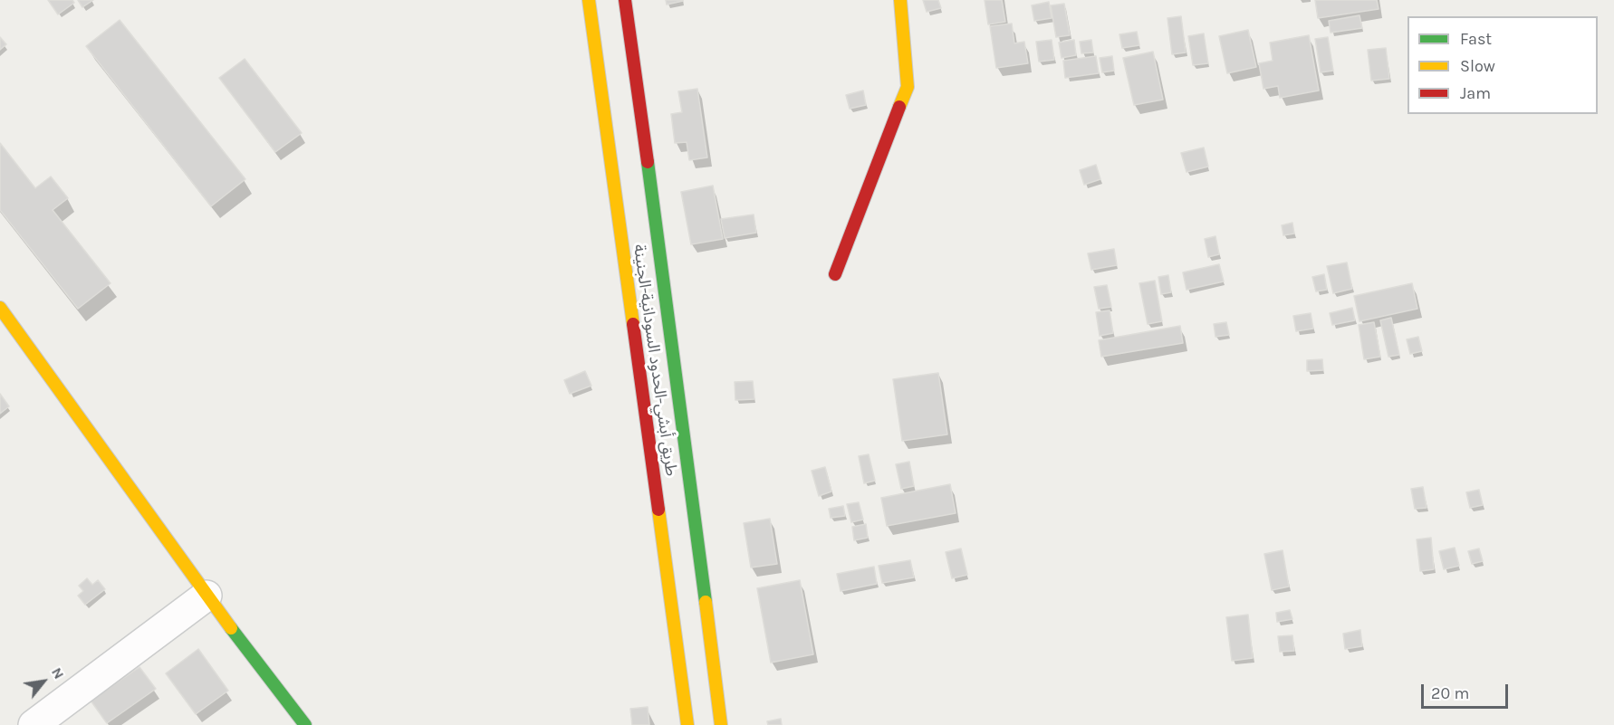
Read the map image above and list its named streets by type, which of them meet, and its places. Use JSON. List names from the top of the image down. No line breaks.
{"streets":{"main road":["طريق أبشي-الحدود السودانية-الجنينة"]},"legend":["Fast","Slow","Jam"],"scale_bar":"20 m","north":"top right"}
